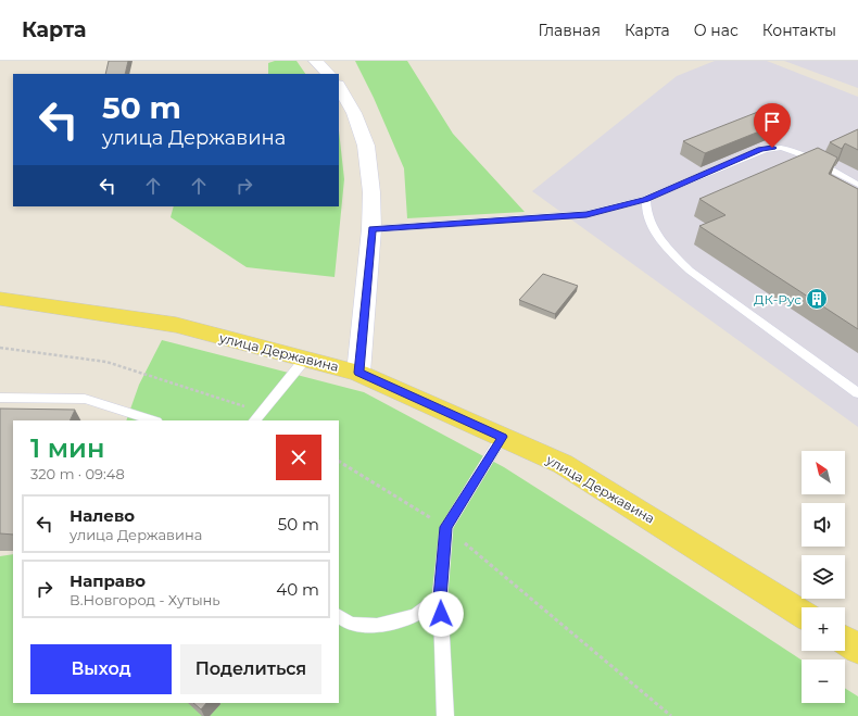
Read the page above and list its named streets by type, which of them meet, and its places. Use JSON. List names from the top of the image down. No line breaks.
{"streets":{"main road":["улица Державина"]},"places":{"building":["ДК-Рус"]},"north":"top left","page":{"header":"Карта","nav":["Главная","Карта","О нас","Контакты"],"turn":["50 m","улица Державина"],"heading":["1 мин","320 m · 09:48"],"map_buttons":["+","−"],"list":[{"name":"Налево","note":"улица Державина","value":"50 m"},{"name":"Направо","note":"В.Новгород - Хутынь","value":"40 m"}],"buttons":["Выход","Поделиться"]}}
